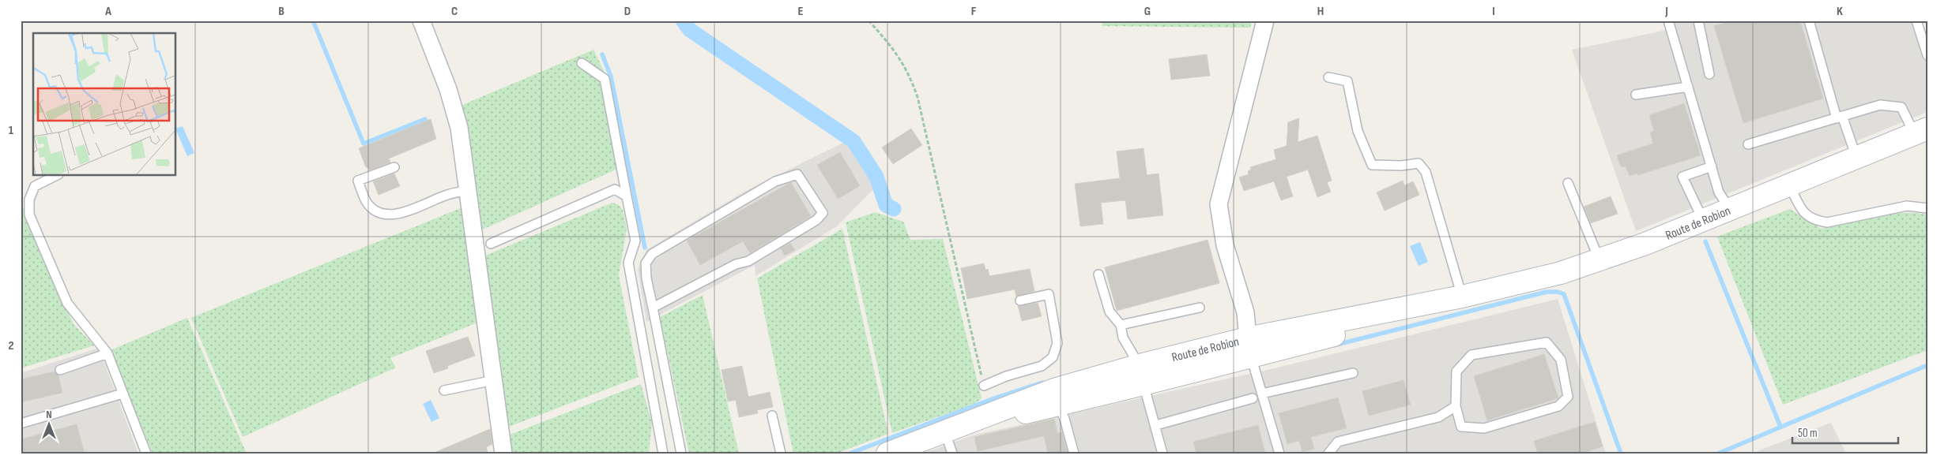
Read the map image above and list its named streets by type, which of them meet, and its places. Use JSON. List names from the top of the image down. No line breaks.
{"streets":{"main road":["Route de Robion"]},"scale_bar":"50 m","north":"top","grid":{"columns":["A","B","C","D","E","F","G","H","I","J","K"],"rows":["1","2"]}}
